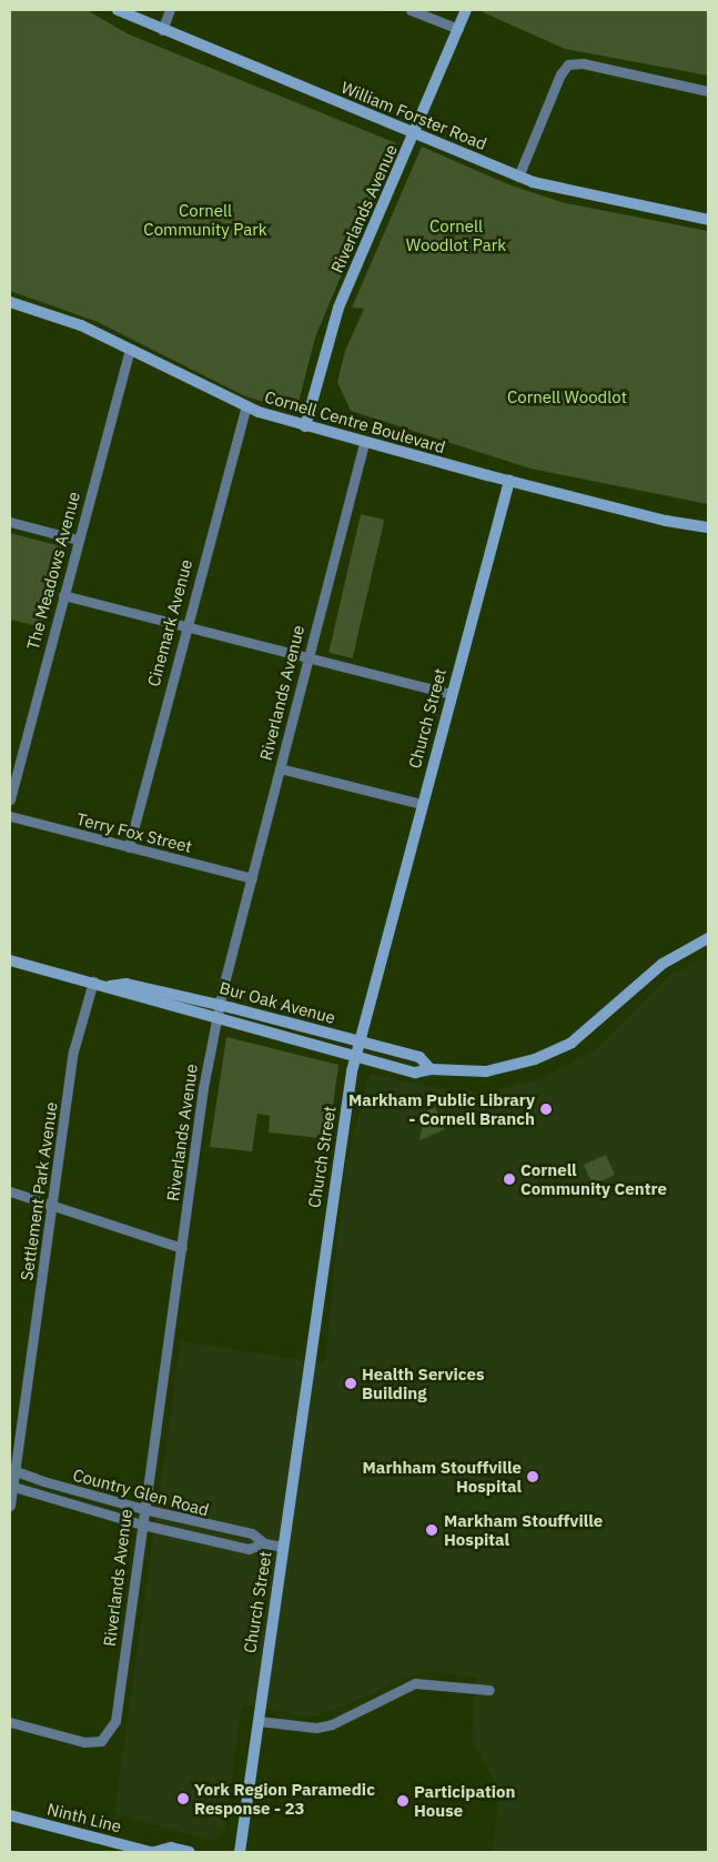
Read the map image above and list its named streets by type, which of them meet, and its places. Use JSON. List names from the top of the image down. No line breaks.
{"streets":{"street":["William Forster Road","Riverlands Avenue","Cornell Centre Boulevard","The Meadows Avenue","Cinemark Avenue","Church Street","Terry Fox Street","Bur Oak Avenue","Settlement Park Avenue","Country Glen Road","Ninth Line"]},"crossings":[["William Forster Road","Riverlands Avenue"],["Riverlands Avenue","Cornell Centre Boulevard"],["Riverlands Avenue","Terry Fox Street"],["Riverlands Avenue","Bur Oak Avenue"],["Riverlands Avenue","Country Glen Road"],["Cornell Centre Boulevard","The Meadows Avenue"],["Cornell Centre Boulevard","Cinemark Avenue"],["Cornell Centre Boulevard","Church Street"],["Cinemark Avenue","Terry Fox Street"],["Church Street","Bur Oak Avenue"],["Church Street","Country Glen Road"],["Bur Oak Avenue","Settlement Park Avenue"],["Settlement Park Avenue","Country Glen Road"]],"parks":["Cornell Community Park","Cornell Woodlot Park","Cornell Woodlot"],"places":["Markham Public Library - Cornell Branch","Cornell Community Centre","Health Services Building","Marhham Stouffville Hospital","Markham Stouffville Hospital","York Region Paramedic Response - 23","Participation House"]}
